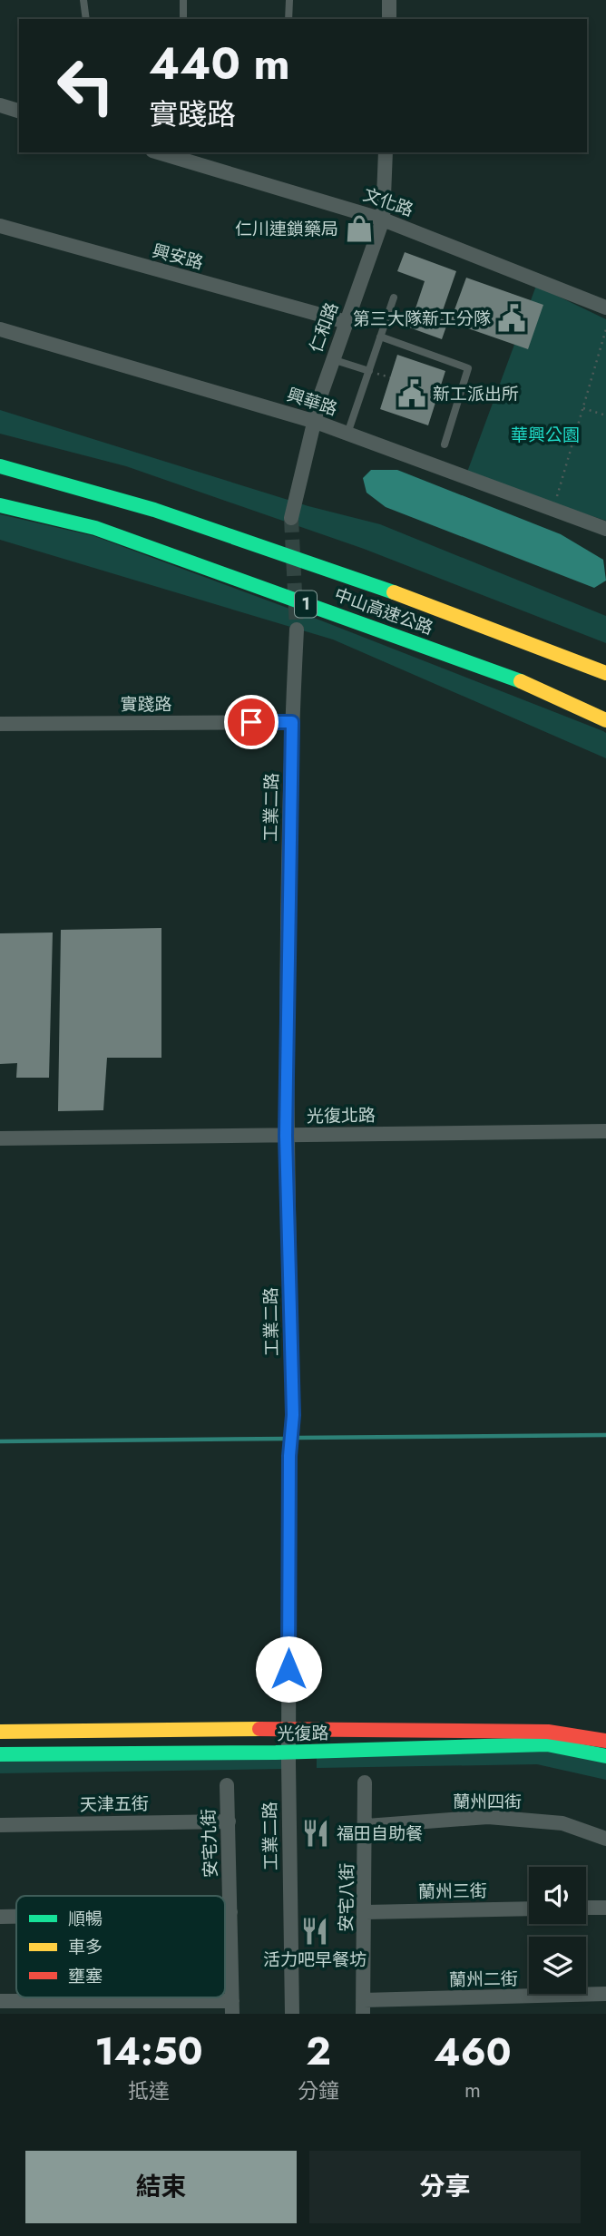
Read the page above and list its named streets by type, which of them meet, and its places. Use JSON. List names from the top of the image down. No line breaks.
{"streets":{"main road":["1","中山高速公路","光復路"],"street":["文化路","興安路","仁和路","興華路","實踐路","工業二路","光復北路","蘭州四街","天津五街","安宅九街","蘭州三街","安宅八街","蘭州二街"]},"crossings":[["文化路","仁和路"],["興安路","仁和路"],["仁和路","興華路"],["實踐路","工業二路"],["工業二路","光復北路"],["工業二路","光復路"],["蘭州四街","安宅八街"],["天津五街","安宅九街"],["蘭州三街","安宅八街"],["安宅八街","蘭州二街"]],"parks":["華興公園"],"places":{"shop":["仁川連鎖藥局"],"public building":["第三大隊新工分隊","新工派出所"],"restaurant":["福田自助餐","活力吧早餐坊"]},"legend":["順暢","車多","壅塞"],"page":{"turn":["440 m","實踐路"],"eta":["14:50","抵達","2","分鐘","460","m"],"buttons":["結束","分享"]}}
